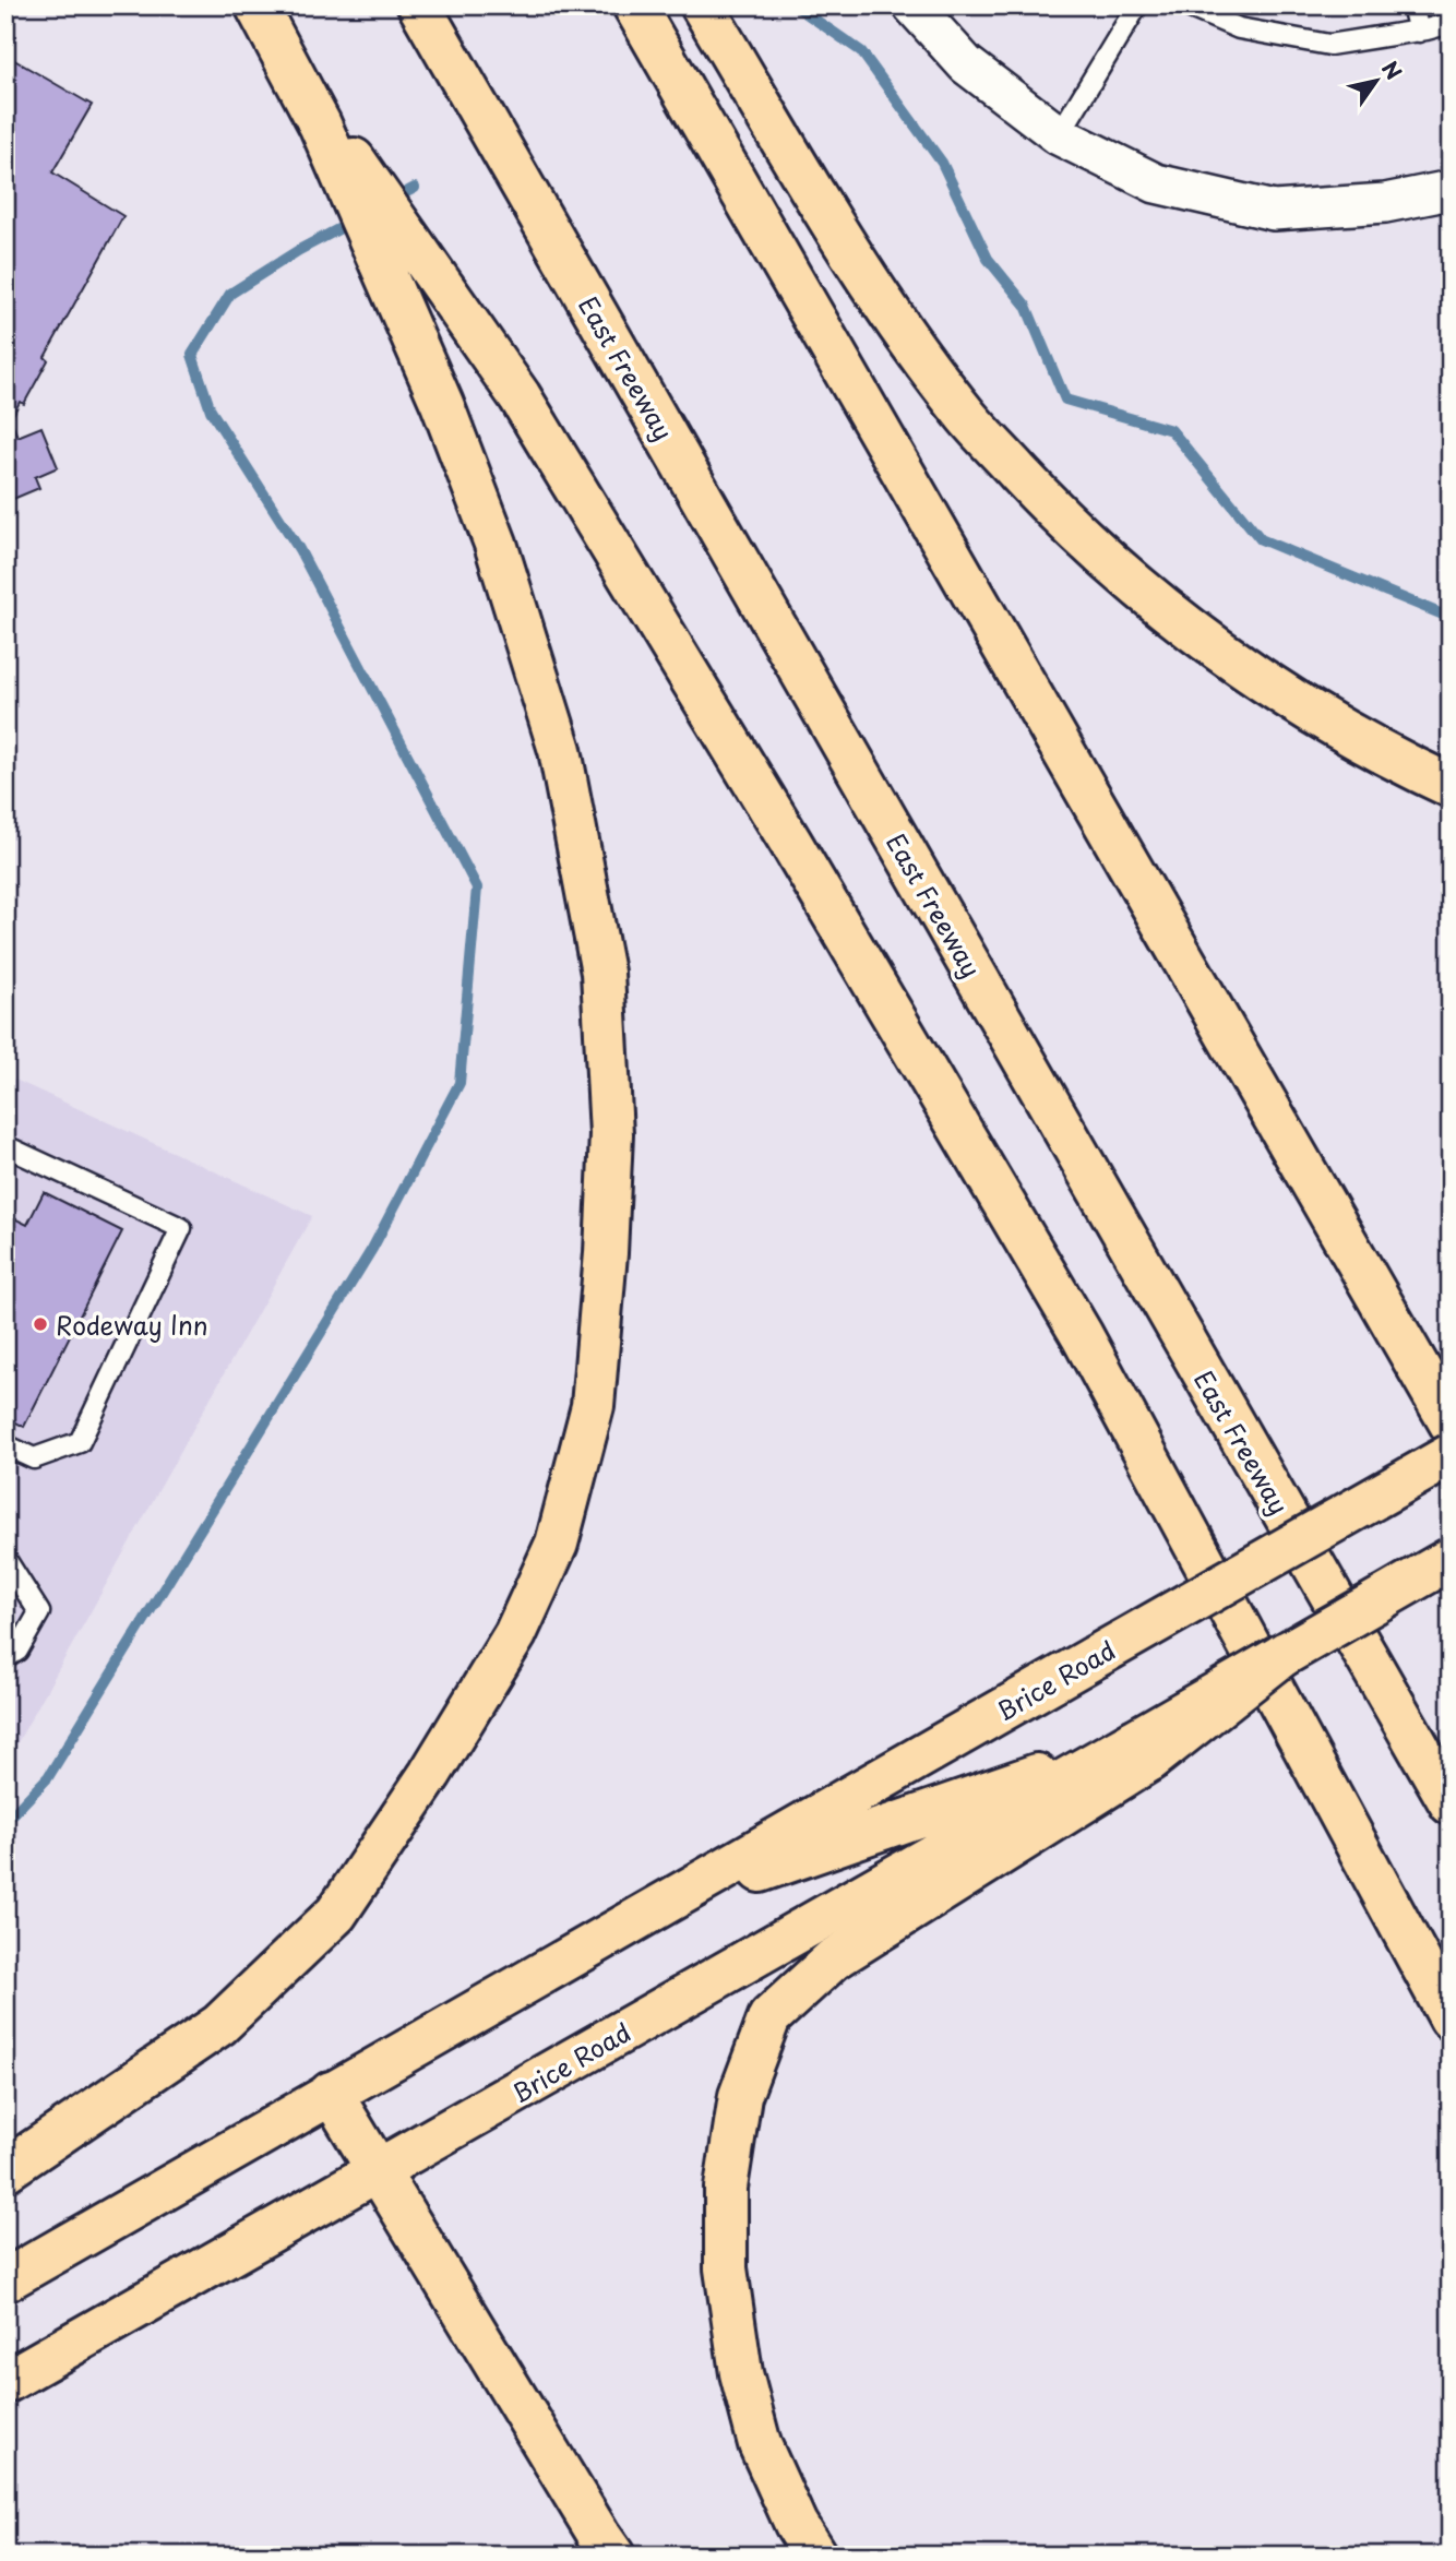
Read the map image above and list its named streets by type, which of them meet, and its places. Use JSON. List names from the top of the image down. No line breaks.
{"streets":{"main road":["East Freeway","Brice Road"]},"places":["Rodeway Inn"],"north":"top right"}
